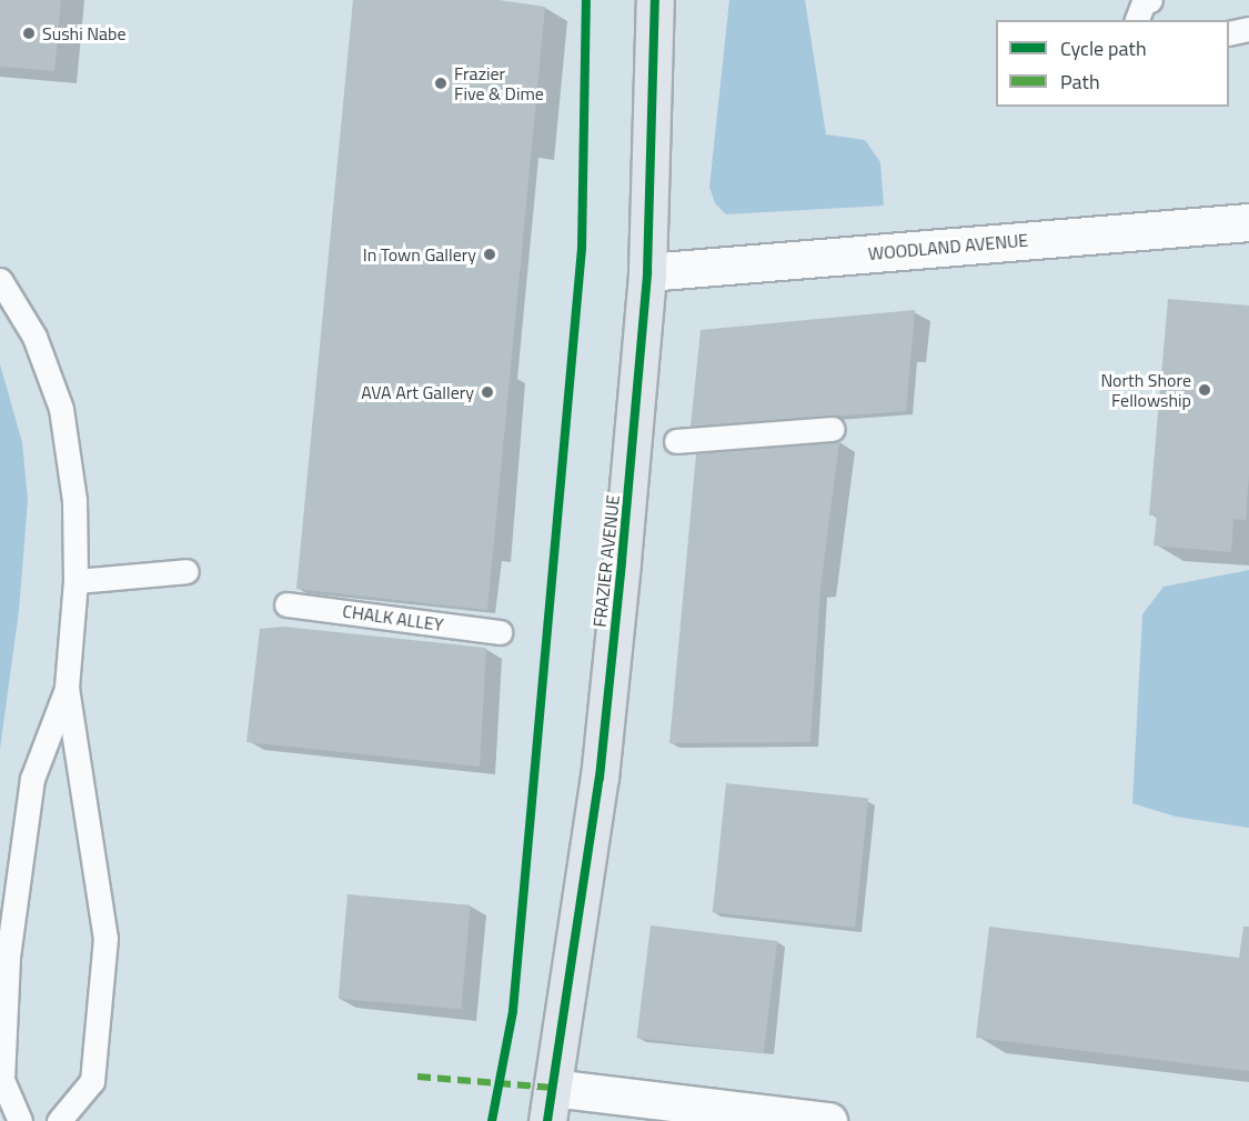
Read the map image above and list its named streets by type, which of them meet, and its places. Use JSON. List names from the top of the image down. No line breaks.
{"streets":{"main road":["FRAZIER AVENUE"],"street":["WOODLAND AVENUE"],"lane":["CHALK ALLEY"]},"crossings":[["WOODLAND AVENUE","FRAZIER AVENUE"]],"places":["Sushi Nabe","Frazier Five & Dime","In Town Gallery","North Shore Fellowship","AVA Art Gallery"],"legend":["Cycle path","Path"]}
